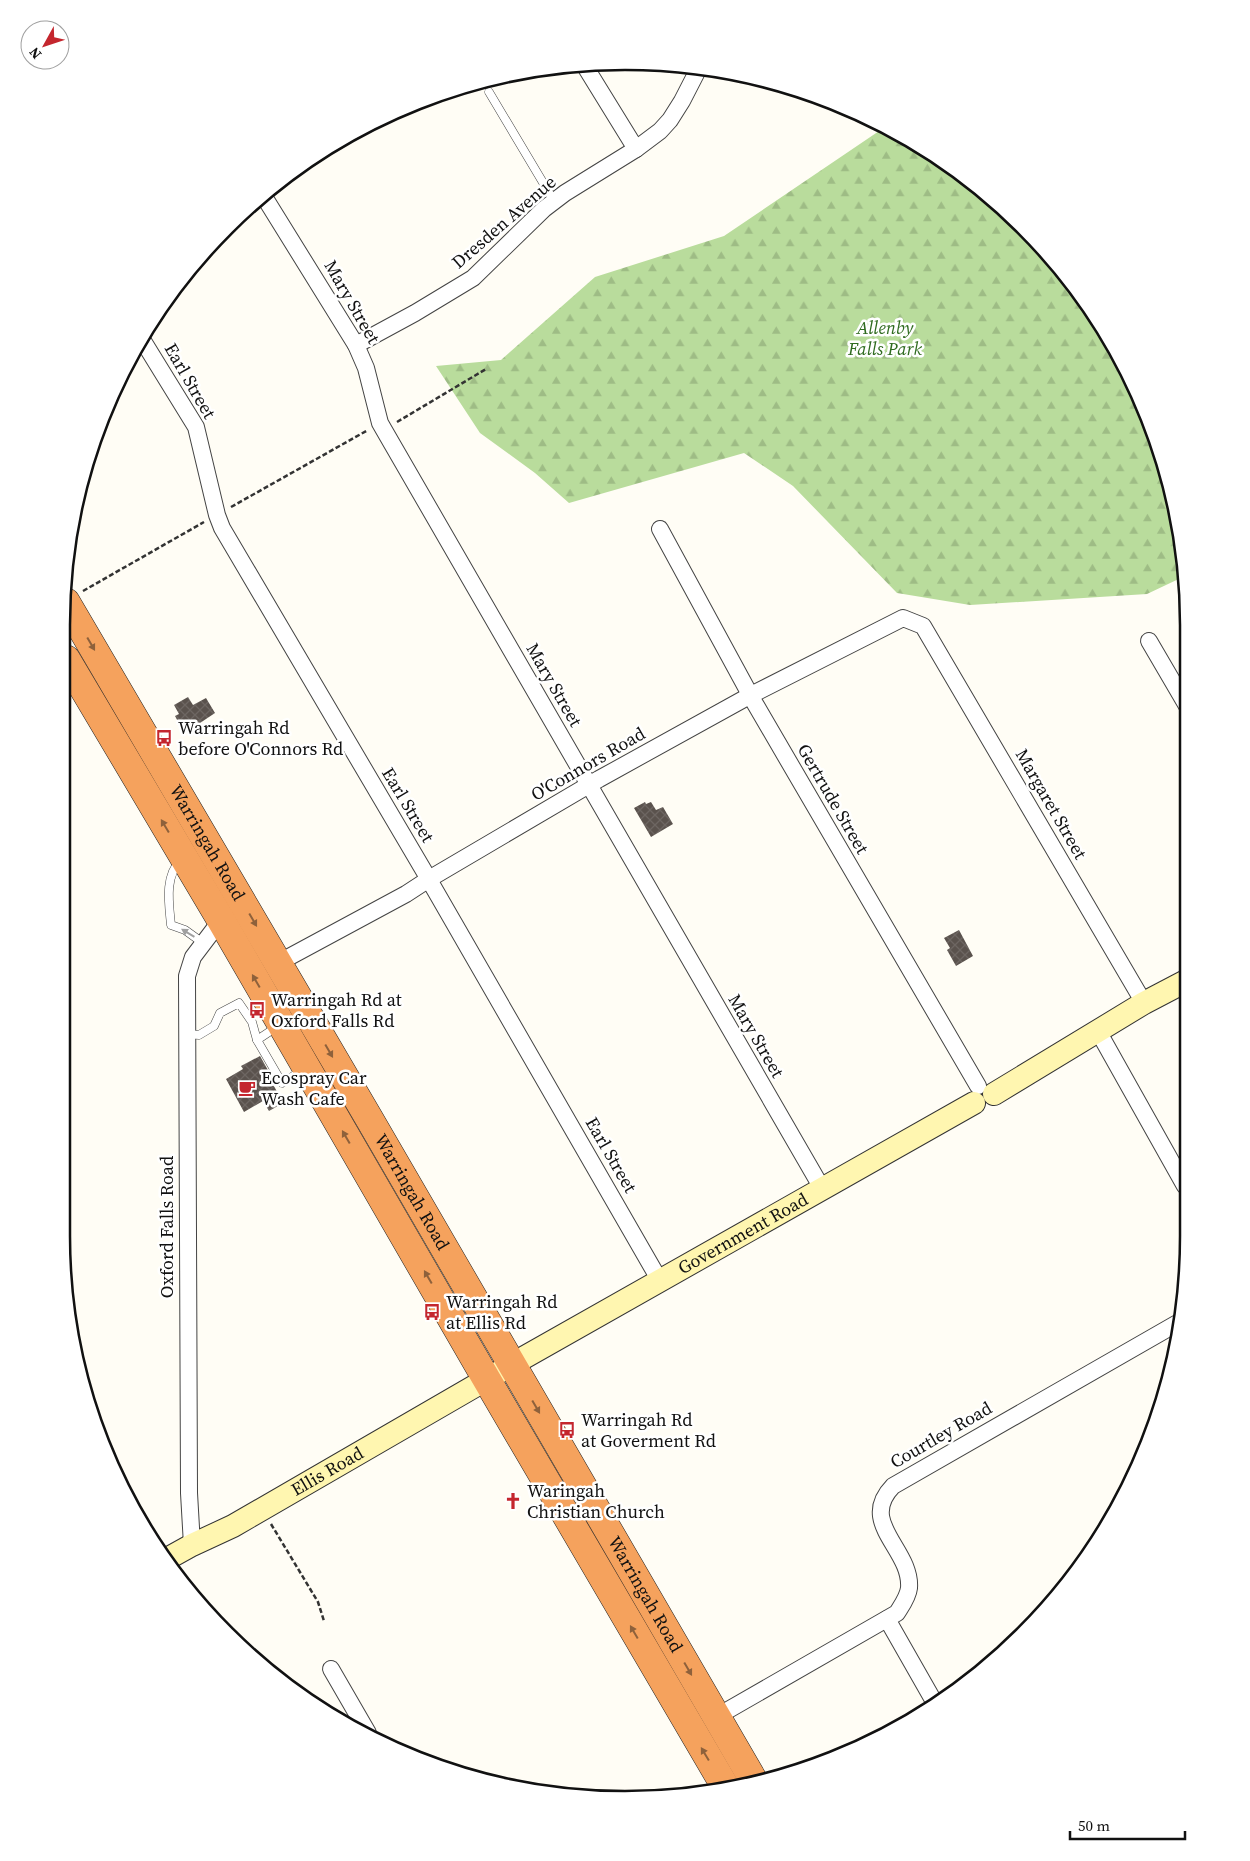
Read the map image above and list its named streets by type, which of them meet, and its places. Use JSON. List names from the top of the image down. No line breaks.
{"streets":{"highway":["Warringah Road"],"street":["Dresden Avenue","Mary Street","Earl Street","O'Connors Road","Gertrude Street","Margaret Street","Oxford Falls Road","Government Road","Courtley Road","Ellis Road"]},"crossings":[["Dresden Avenue","Mary Street"],["Mary Street","O'Connors Road"],["Mary Street","Government Road"],["Earl Street","O'Connors Road"],["Earl Street","Government Road"],["O'Connors Road","Gertrude Street"],["O'Connors Road","Margaret Street"],["O'Connors Road","Warringah Road"],["Gertrude Street","Government Road"],["Margaret Street","Government Road"],["Warringah Road","Oxford Falls Road"],["Warringah Road","Government Road"],["Warringah Road","Courtley Road"],["Warringah Road","Ellis Road"],["Oxford Falls Road","Ellis Road"],["Government Road","Ellis Road"]],"parks":["Allenby Falls Park"],"places":{"bus stop":["Warringah Rd before O'Connors Rd","Warringah Rd at Oxford Falls Rd","Warringah Rd at Ellis Rd","Warringah Rd at Goverment Rd"],"cafe":["Ecospray Car Wash Cafe"],"church":["Waringah Christian Church"]},"scale_bar":"50 m","north":"bottom left"}
